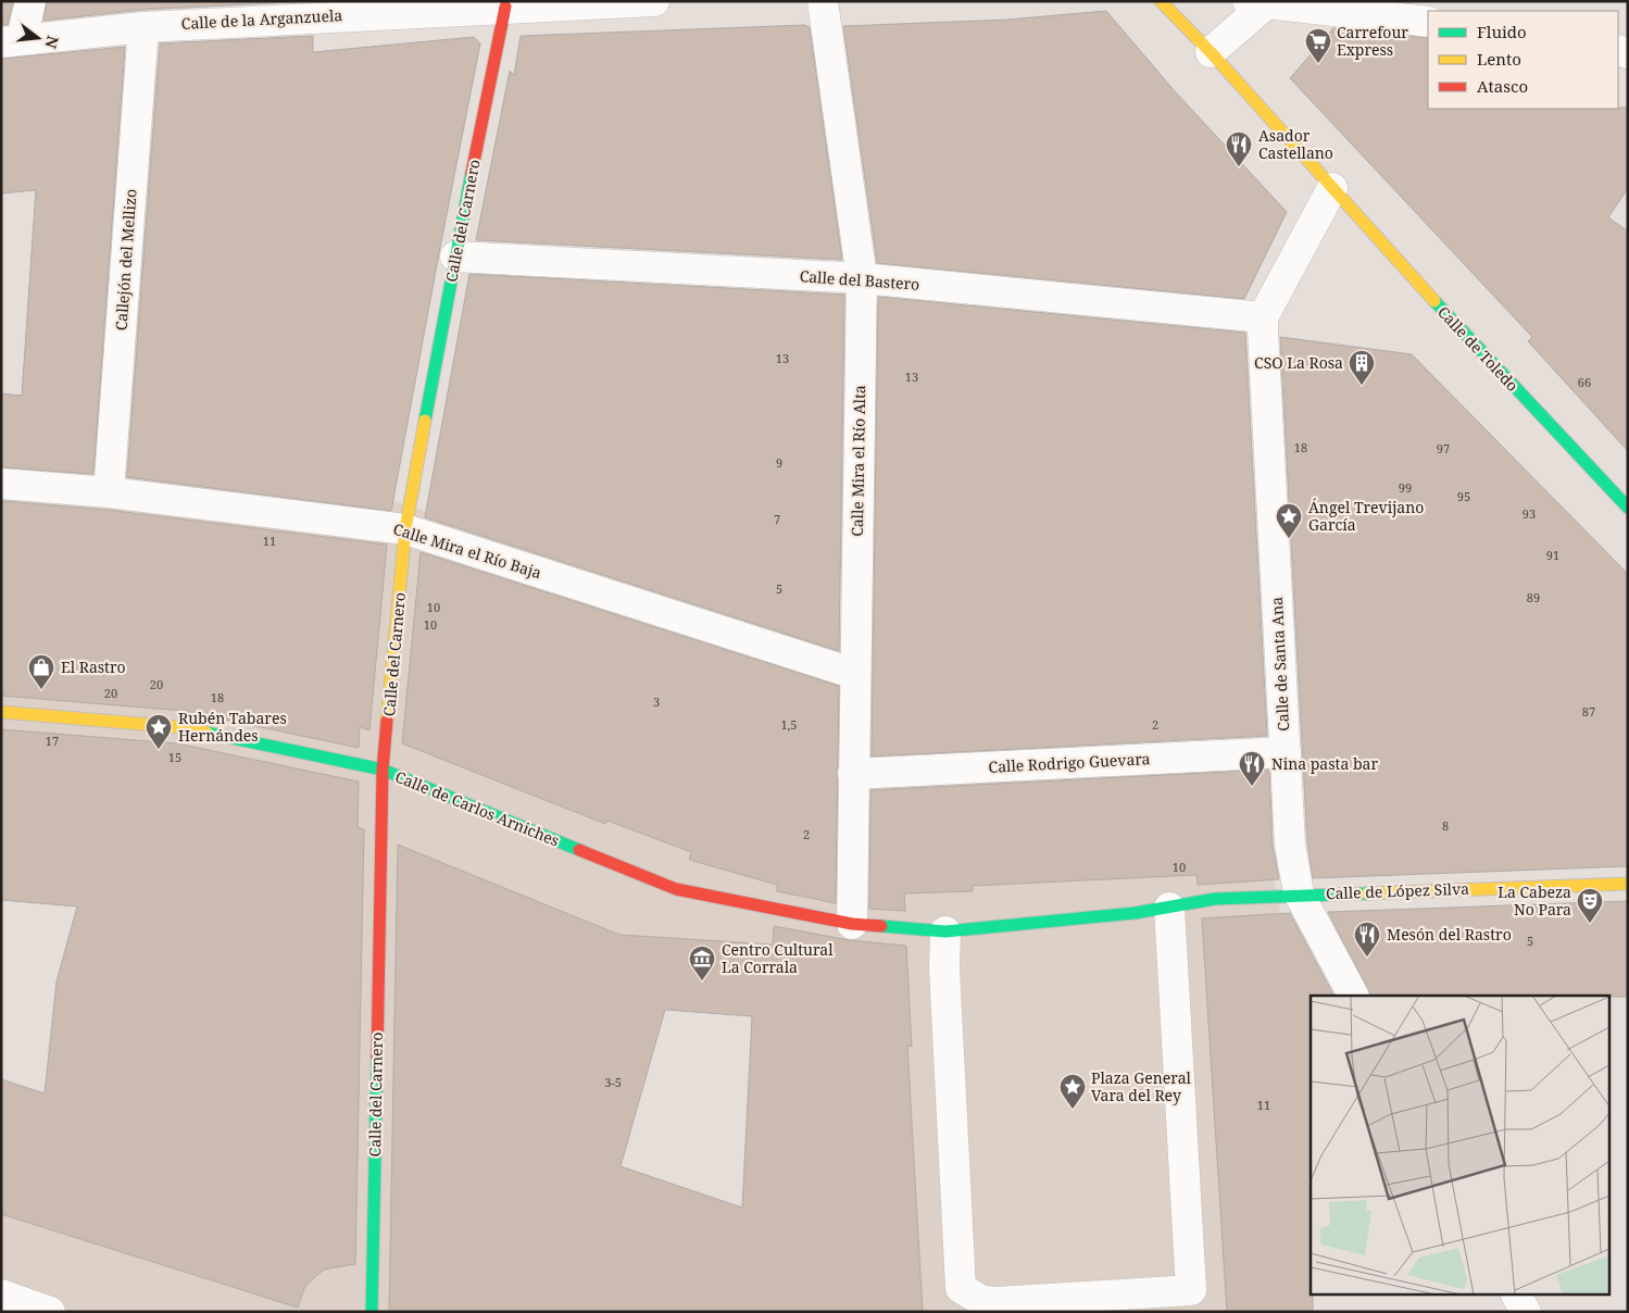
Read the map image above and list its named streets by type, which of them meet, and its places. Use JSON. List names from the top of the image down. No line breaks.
{"streets":{"street":["Calle de la Arganzuela","Calle del Carnero","Callejón del Mellizo","Calle del Bastero","Calle de Toledo","Calle Mira el Río Alta","Calle Mira el Río Baja","Calle de Santa Ana","Calle Rodrigo Guevara","Calle de Carlos Arniches","Calle de López Silva"]},"crossings":[["Calle de la Arganzuela","Calle del Carnero"],["Calle de la Arganzuela","Callejón del Mellizo"],["Calle del Carnero","Calle del Bastero"],["Calle del Carnero","Calle Mira el Río Baja"],["Calle del Carnero","Calle de Carlos Arniches"],["Callejón del Mellizo","Calle Mira el Río Baja"],["Calle del Bastero","Calle Mira el Río Alta"],["Calle del Bastero","Calle de Santa Ana"],["Calle Mira el Río Alta","Calle Mira el Río Baja"],["Calle Mira el Río Alta","Calle Rodrigo Guevara"],["Calle Mira el Río Alta","Calle de Carlos Arniches"],["Calle de Santa Ana","Calle Rodrigo Guevara"],["Calle de Santa Ana","Calle de López Silva"]],"places":{"supermarket":["Carrefour Express"],"restaurant":["Asador Castellano","Nina pasta bar","Mesón del Rastro"],"building":["CSO La Rosa"],"place":["Ángel Trevijano García","Rubén Tabares Hernándes","Plaza General Vara del Rey"],"shop":["El Rastro"],"theatre":["La Cabeza No Para"],"museum":["Centro Cultural La Corrala"]},"house_numbers":["13","13","66","18","97","9","99","95","93","7","11","91","5","89","10","10","20","20","18","3","87","1,5","2","17","15","8","2","10","5","3-5","11"],"legend":["Fluido","Lento","Atasco"],"north":"right"}
